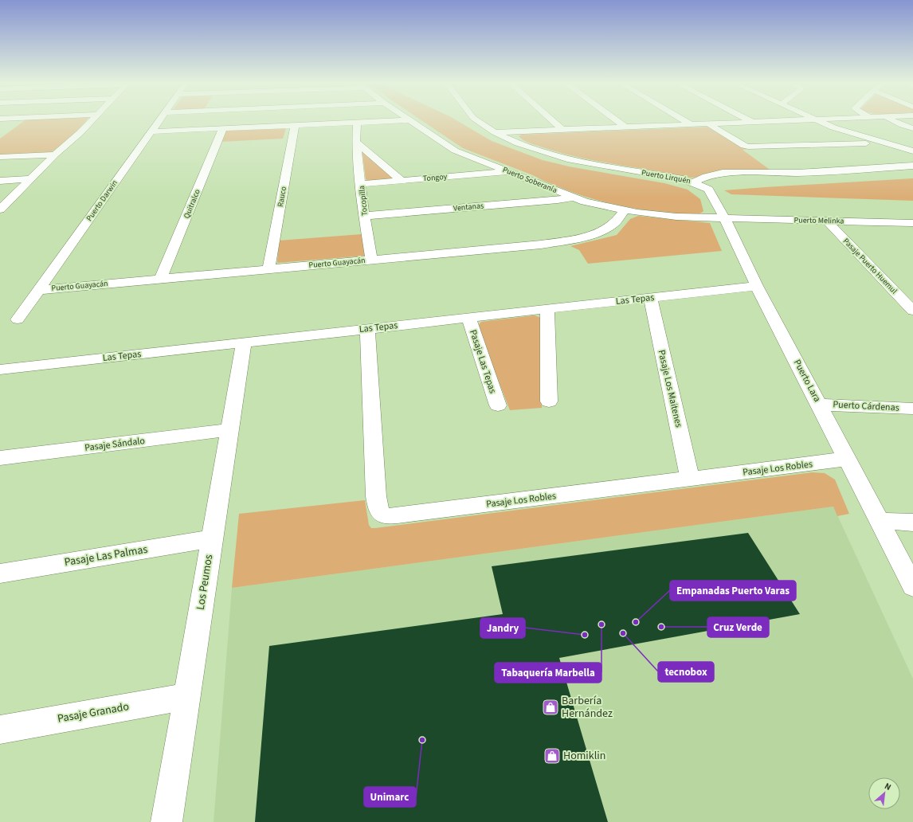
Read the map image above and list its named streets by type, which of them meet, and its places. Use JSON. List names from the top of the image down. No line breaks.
{"streets":{"street":["Puerto Lirquén","Tongoy","Puerto Soberanía","Rauco","Puerto Darwin","Tocopilla","Quitralco","Ventanas","Puerto Melinka","Puerto Guayacán","Pasaje Puerto Huemul","Las Tepas","Pasaje Las Tepas","Puerto Lara","Pasaje Los Maitenes","Puerto Cárdenas","Pasaje Sándalo","Pasaje Los Robles","Pasaje Las Palmas","Los Peumos","Pasaje Granado"]},"crossings":[["Puerto Lirquén","Puerto Lara"],["Tongoy","Puerto Soberanía"],["Tongoy","Tocopilla"],["Puerto Soberanía","Ventanas"],["Puerto Soberanía","Puerto Melinka"],["Puerto Soberanía","Puerto Guayacán"],["Puerto Soberanía","Puerto Lara"],["Rauco","Puerto Guayacán"],["Puerto Darwin","Puerto Guayacán"],["Tocopilla","Ventanas"],["Tocopilla","Puerto Guayacán"],["Quitralco","Puerto Guayacán"],["Puerto Melinka","Pasaje Puerto Huemul"],["Puerto Melinka","Puerto Lara"],["Las Tepas","Pasaje Las Tepas"],["Las Tepas","Puerto Lara"],["Las Tepas","Pasaje Los Maitenes"],["Las Tepas","Pasaje Los Robles"],["Las Tepas","Los Peumos"],["Puerto Lara","Puerto Cárdenas"],["Puerto Lara","Pasaje Los Robles"],["Pasaje Los Maitenes","Pasaje Los Robles"],["Pasaje Sándalo","Los Peumos"],["Pasaje Las Palmas","Los Peumos"],["Los Peumos","Pasaje Granado"]],"places":{"other":["Empanadas Puerto Varas","Tabaquería Marbella","Cruz Verde","tecnobox","Jandry","Unimarc"],"shop":["Barbería Hernández","Homiklin"]},"north":"top right"}
